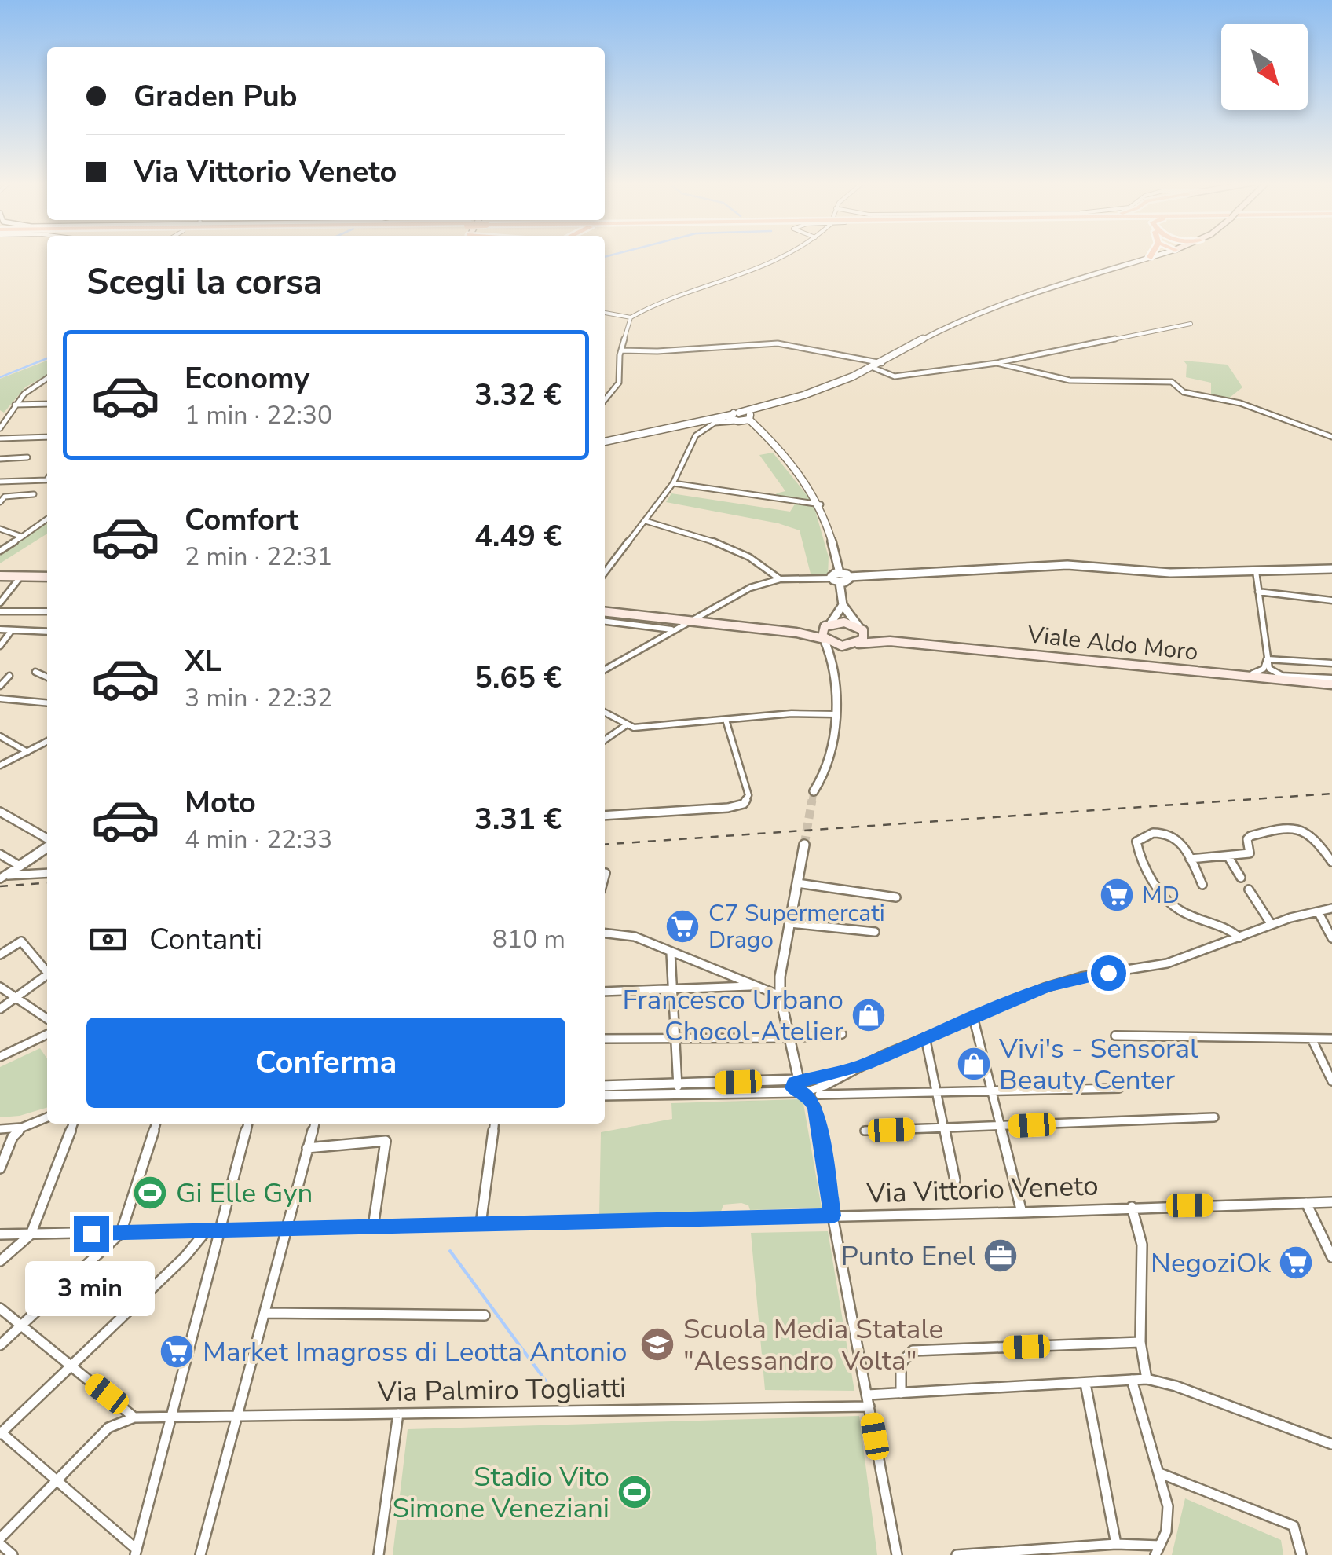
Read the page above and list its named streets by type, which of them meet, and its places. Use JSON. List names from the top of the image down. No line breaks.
{"streets":{"main road":["Viale Aldo Moro"],"street":["Via Vittorio Veneto","Via Palmiro Togliatti"]},"places":{"supermarket":["MD","C7 Supermercati Drago","NegoziOk","Market Imagross di Leotta Antonio"],"shop":["Francesco Urbano Chocol-Atelier","Vivi's - Sensoral Beauty Center"],"sports":["Gi Elle Gyn","Stadio Vito Simone Veneziani"],"office":["Punto Enel"],"school or university":["Scuola Media Statale \"Alessandro Volta\""]},"north":"bottom right","page":{"banner":["Graden Pub","Via Vittorio Veneto"],"heading":"Scegli la corsa","list":[{"name":"Economy","note":"1 min · 22:30","value":"3.32 €"},{"name":"Comfort","note":"2 min · 22:31","value":"4.49 €"},{"name":"XL","note":"3 min · 22:32","value":"5.65 €"},{"name":"Moto","note":"4 min · 22:33","value":"3.31 €"}],"pay":["Contanti","810 m"],"buttons":"Conferma","bubble":"3 min"}}
